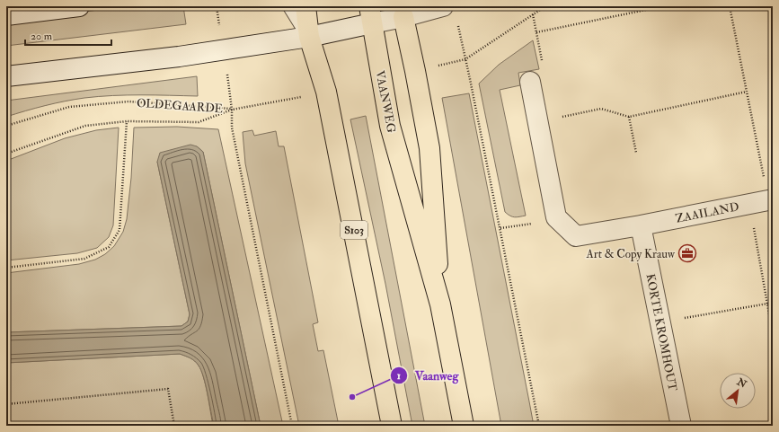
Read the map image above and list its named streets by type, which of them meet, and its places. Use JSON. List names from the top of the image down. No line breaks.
{"streets":{"highway":["VAANWEG","S103"],"street":["ZAAILAND","KORTE KROMHOUT"],"path":["OLDEGAARDE"]},"crossings":[["ZAAILAND","KORTE KROMHOUT"]],"places":{"office":["Art & Copy Krauw"],"other":["Vaanweg"]},"scale_bar":"20 m","north":"top right"}
